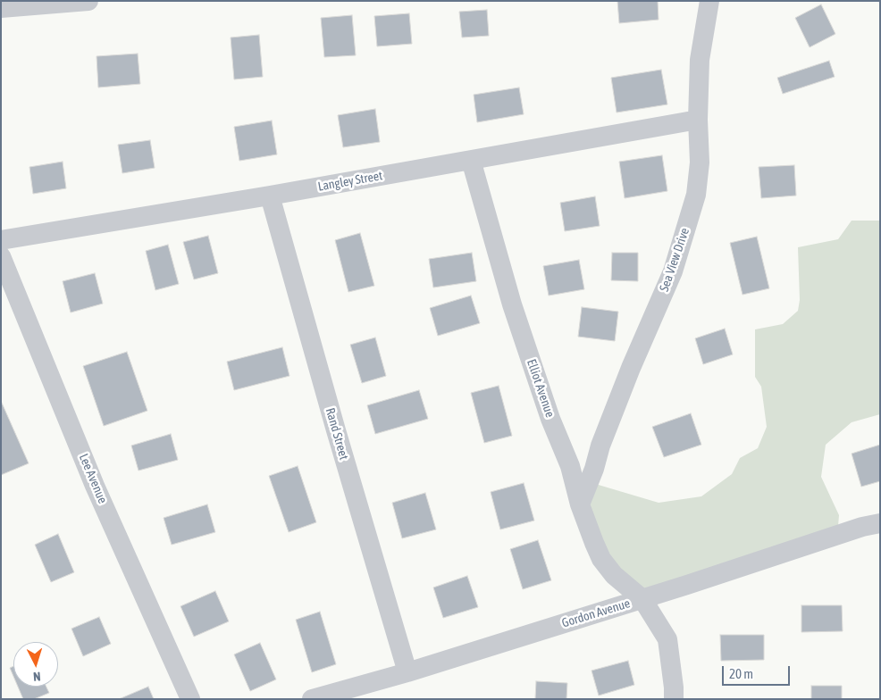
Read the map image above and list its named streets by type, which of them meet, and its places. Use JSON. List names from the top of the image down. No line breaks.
{"streets":{"street":["Langley Street","Sea View Drive","Elliot Avenue","Rand Street","Lee Avenue","Gordon Avenue"]},"crossings":[["Langley Street","Sea View Drive"],["Langley Street","Elliot Avenue"],["Langley Street","Rand Street"],["Sea View Drive","Elliot Avenue"],["Elliot Avenue","Gordon Avenue"],["Rand Street","Gordon Avenue"]],"scale_bar":"20 m","north":"bottom"}
